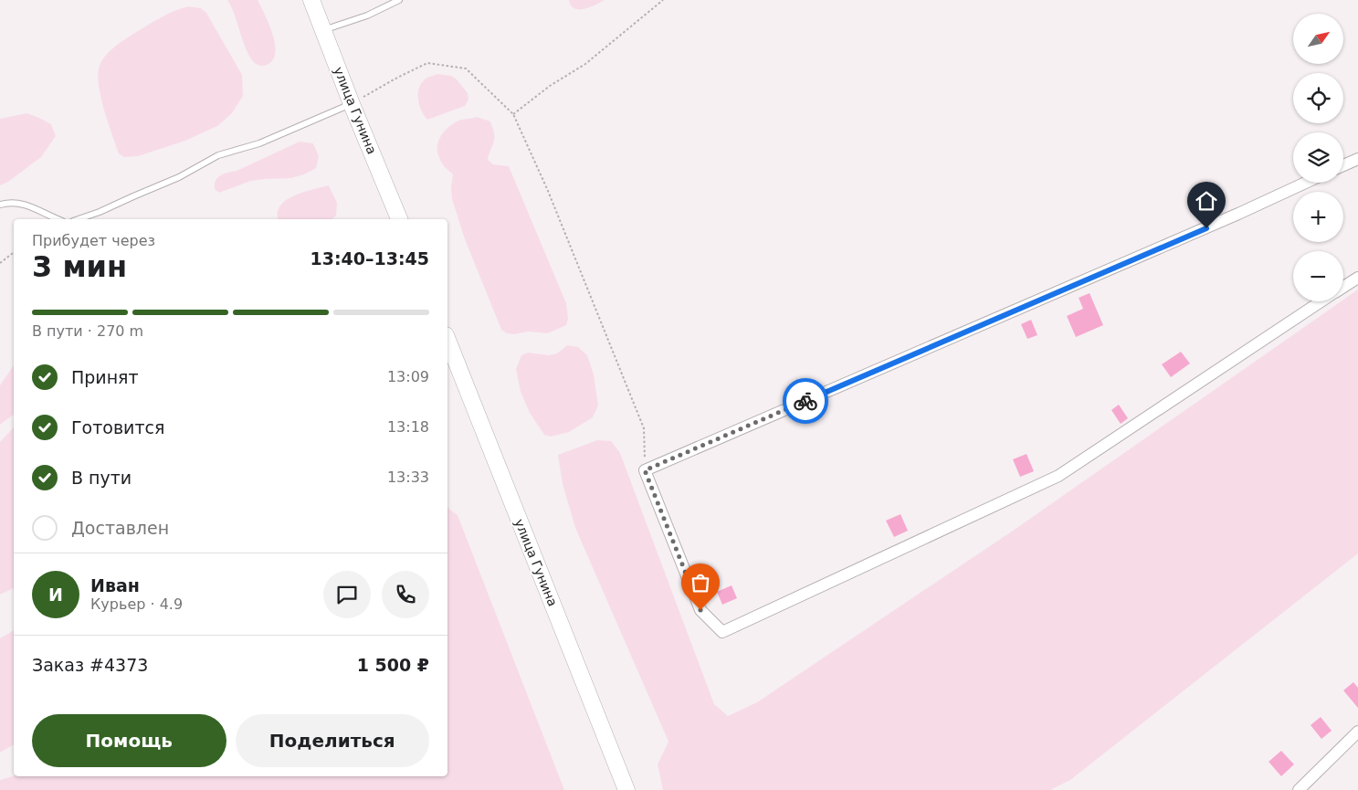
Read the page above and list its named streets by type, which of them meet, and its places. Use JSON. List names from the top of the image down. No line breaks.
{"streets":{"main road":["улица Гунина"]},"north":"top right","page":{"map_buttons":["+","−"],"heading":["3 мин","Прибудет через","13:40–13:45"],"panel":["Иван","Курьер · 4.9","Заказ #4373","1 500 ₽"],"bar":"В пути · 270 m","list":[["Принят","13:09"],["Готовится","13:18"],["В пути","13:33"],"Доставлен"],"round":"И","buttons":["Помощь","Поделиться"]}}
